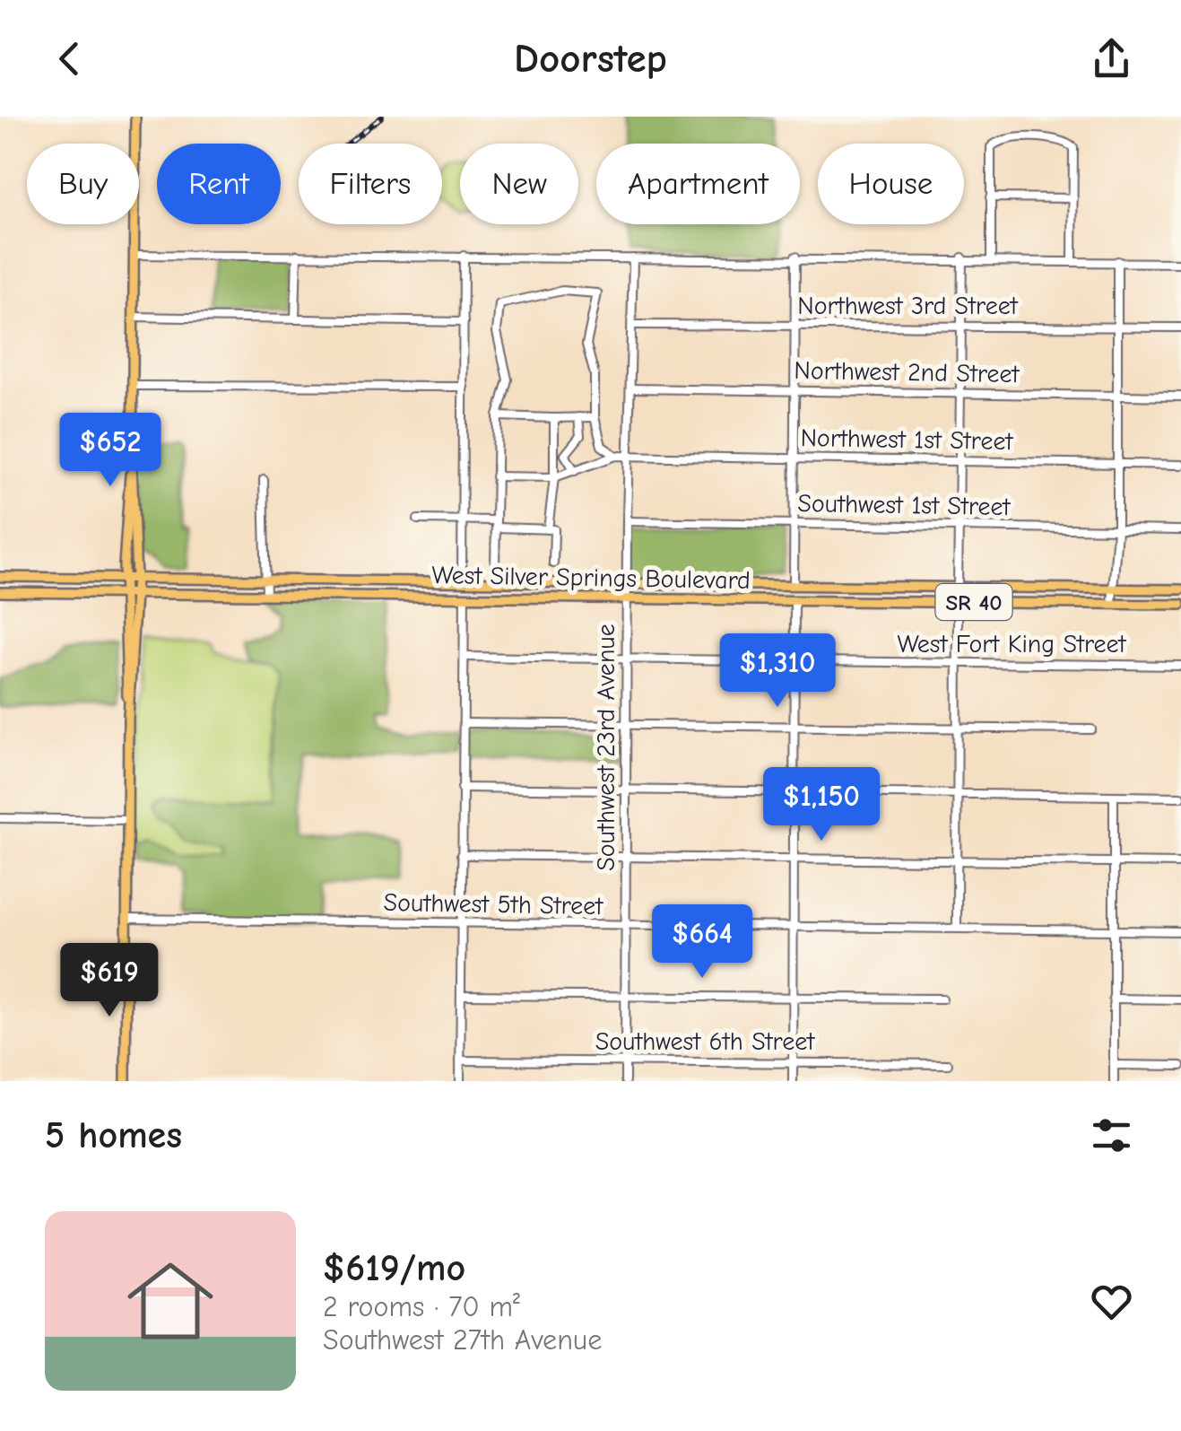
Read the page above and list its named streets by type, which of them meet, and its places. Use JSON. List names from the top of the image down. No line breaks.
{"streets":{"main road":["West Silver Springs Boulevard","SR 40"],"street":["Northwest 3rd Street","Northwest 2nd Street","Northwest 1st Street","Southwest 1st Street","West Fort King Street","Southwest 23rd Avenue","Southwest 5th Street","Southwest 6th Street"]},"crossings":[["Northwest 3rd Street","Southwest 23rd Avenue"],["Northwest 2nd Street","Southwest 23rd Avenue"],["Northwest 1st Street","Southwest 23rd Avenue"],["Southwest 1st Street","Southwest 23rd Avenue"],["West Silver Springs Boulevard","Southwest 23rd Avenue"],["West Fort King Street","Southwest 23rd Avenue"],["Southwest 23rd Avenue","Southwest 5th Street"],["Southwest 23rd Avenue","Southwest 6th Street"]],"page":{"header":"Doorstep","chip":["Buy","Rent","Filters","New","Apartment","House"],"price":["$652","$1,310","$1,150","$664","$619"],"heading":"5 homes","list":[{"name":"$619/mo","note":"2 rooms · 70 m² · Southwest 27th Avenue"}]}}
